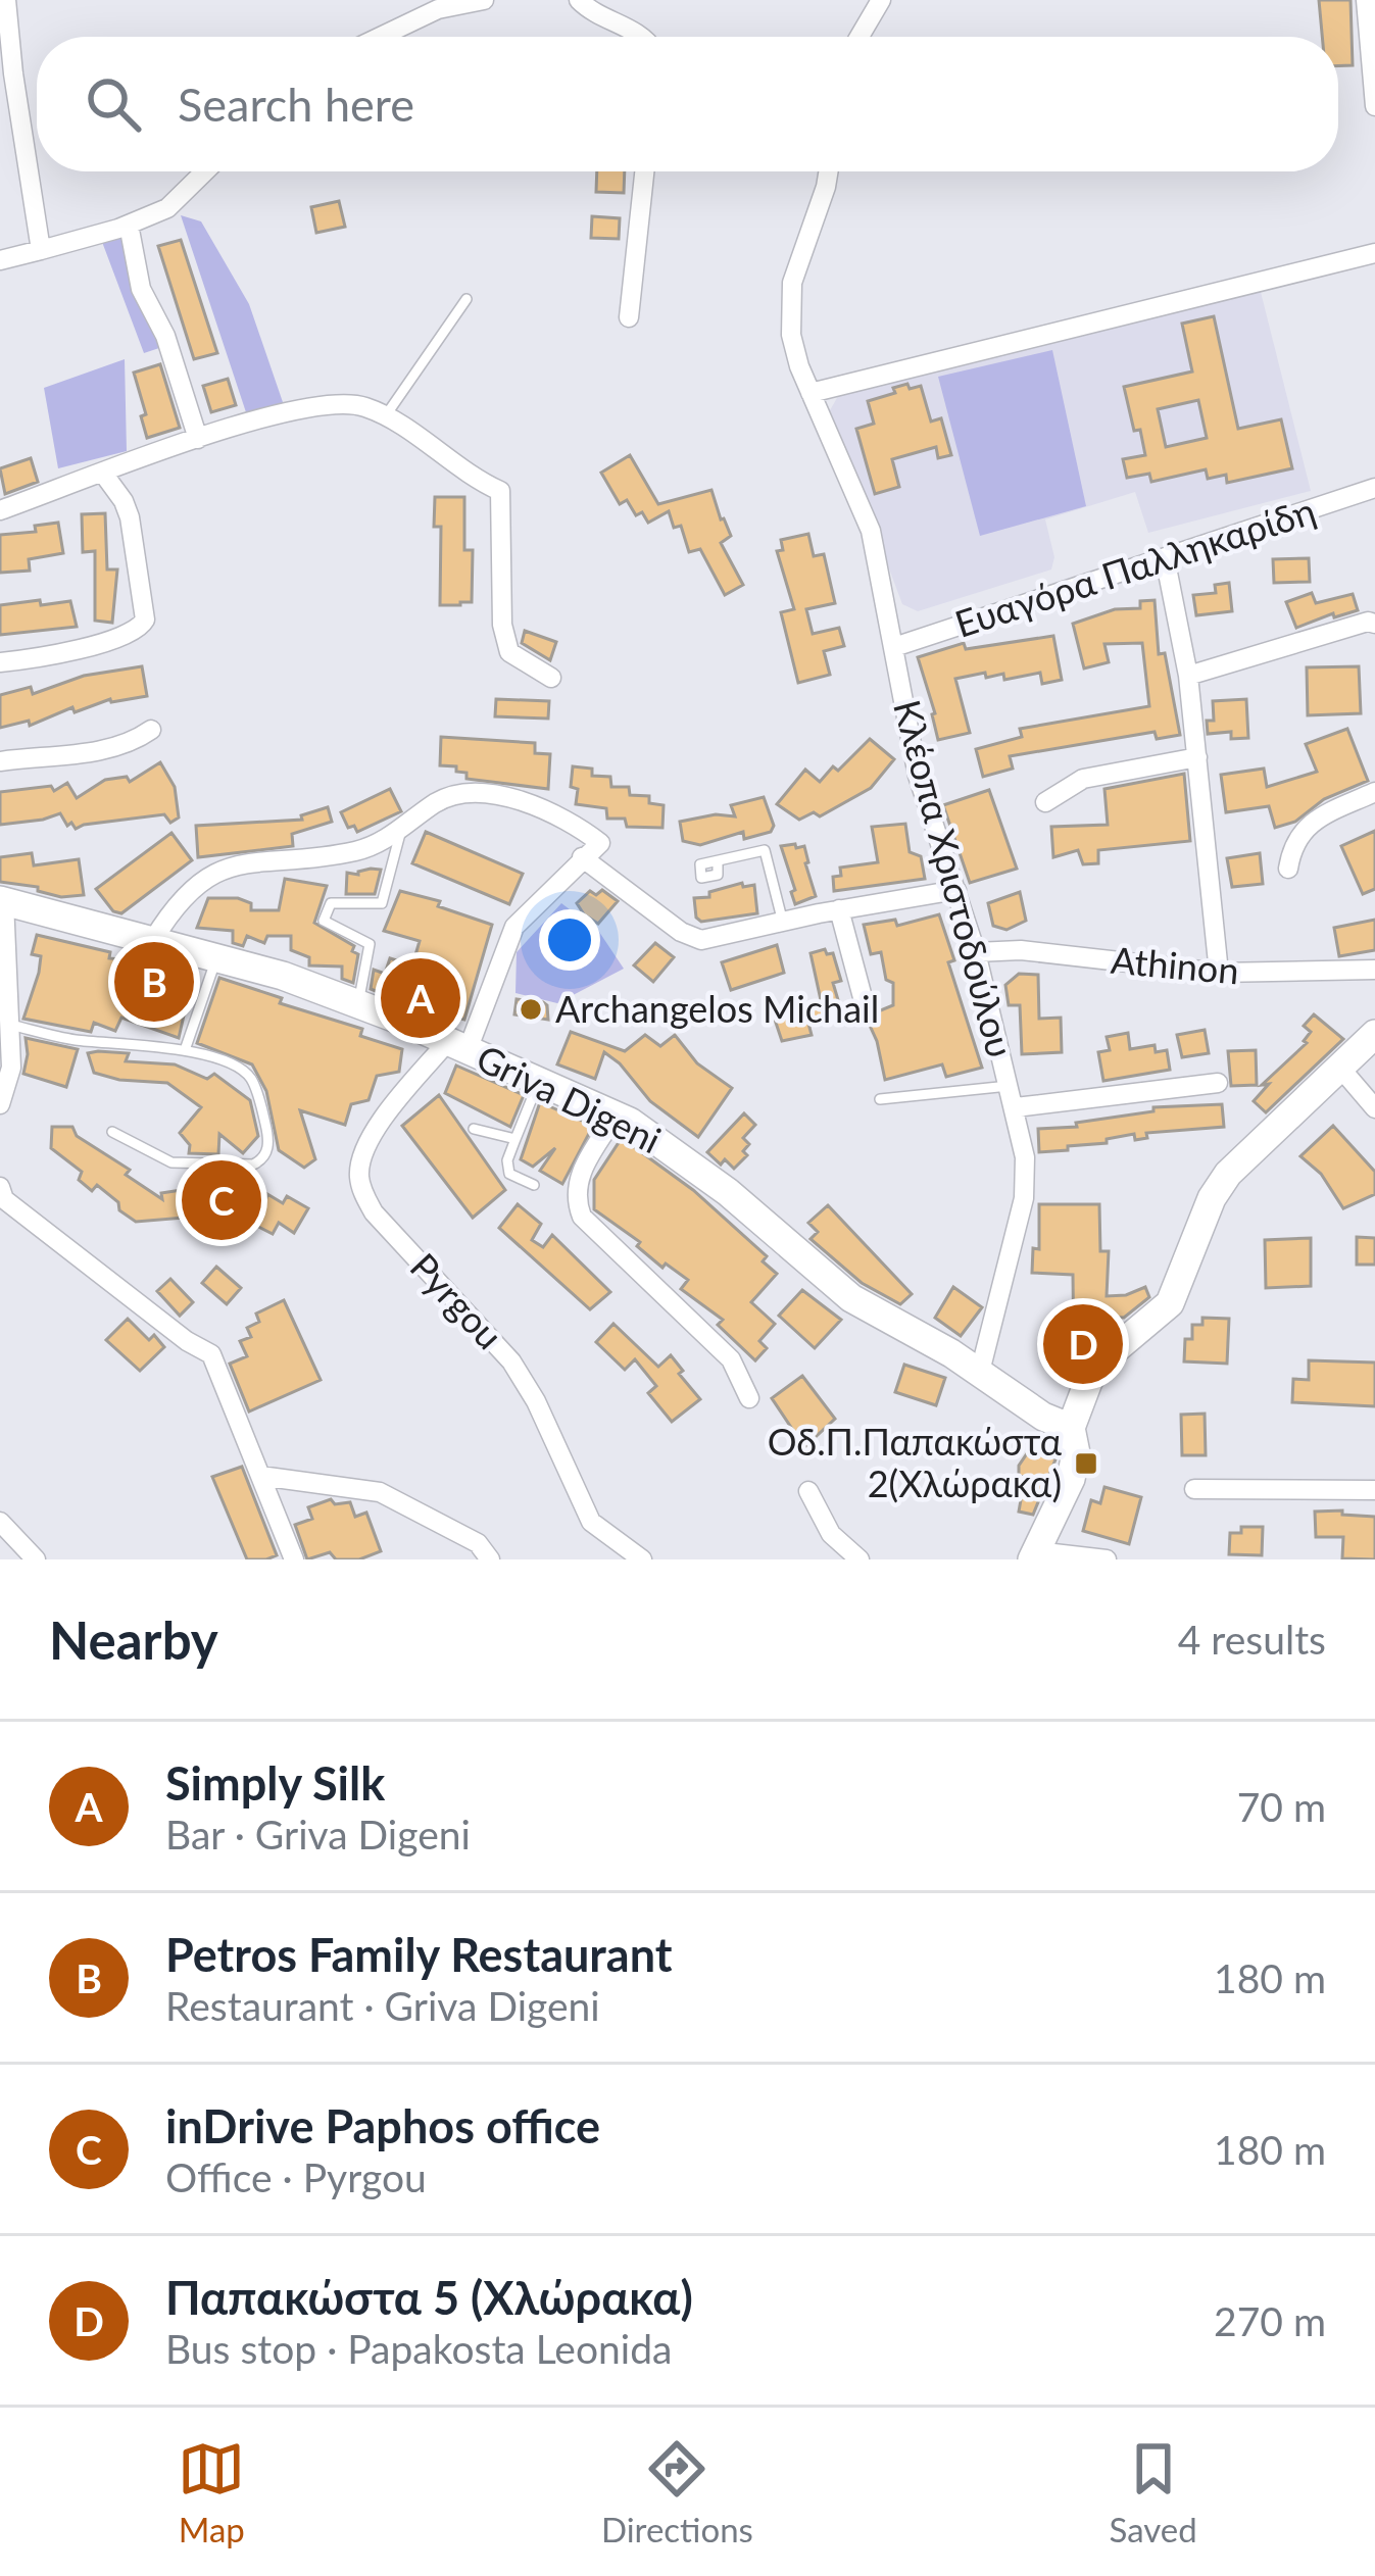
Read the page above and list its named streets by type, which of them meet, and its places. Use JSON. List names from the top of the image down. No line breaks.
{"streets":{"main road":["Griva Digeni"],"street":["Ευαγόρα Παλληκαρίδη","Κλέοπα Χριστοδούλου","Athinon","Pyrgou"]},"crossings":[["Ευαγόρα Παλληκαρίδη","Κλέοπα Χριστοδούλου"],["Κλέοπα Χριστοδούλου","Athinon"],["Κλέοπα Χριστοδούλου","Griva Digeni"],["Griva Digeni","Pyrgou"]],"places":{"other":["Archangelos Michail"],"transit":["Οδ.Π.Παπακώστα 2(Χλώρακα)"]},"page":{"search":"Search here","pins":["B","A","C","D"],"heading":["Nearby","4 results"],"list":[{"mark":"A","name":"Simply Silk","note":"Bar · Griva Digeni","value":"70 m"},{"mark":"B","name":"Petros Family Restaurant","note":"Restaurant · Griva Digeni","value":"180 m"},{"mark":"C","name":"inDrive Paphos office","note":"Office · Pyrgou","value":"180 m"},{"mark":"D","name":"Παπακώστα 5 (Χλώρακα)","note":"Bus stop · Papakosta Leonida","value":"270 m"}],"nav":["Map","Directions","Saved"]}}
